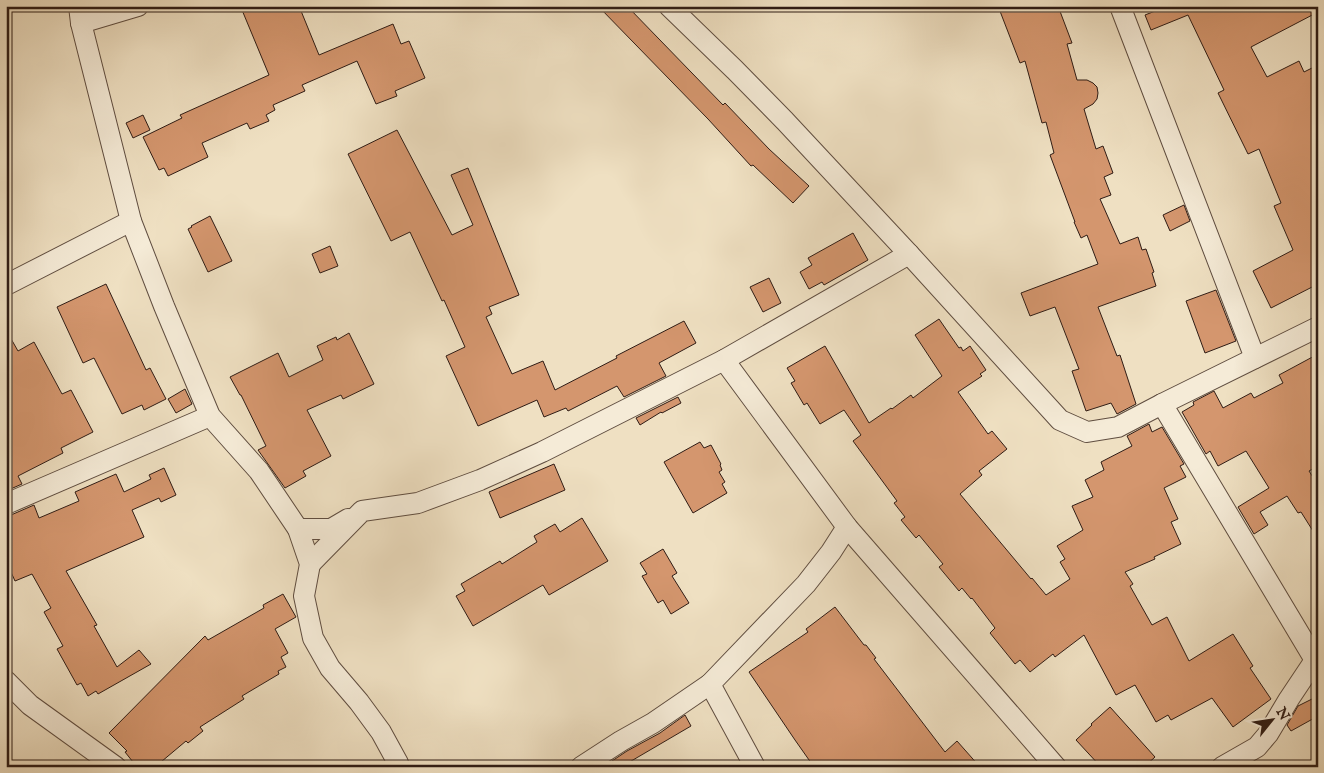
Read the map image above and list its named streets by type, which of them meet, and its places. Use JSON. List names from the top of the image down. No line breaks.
{"north":"top right"}
